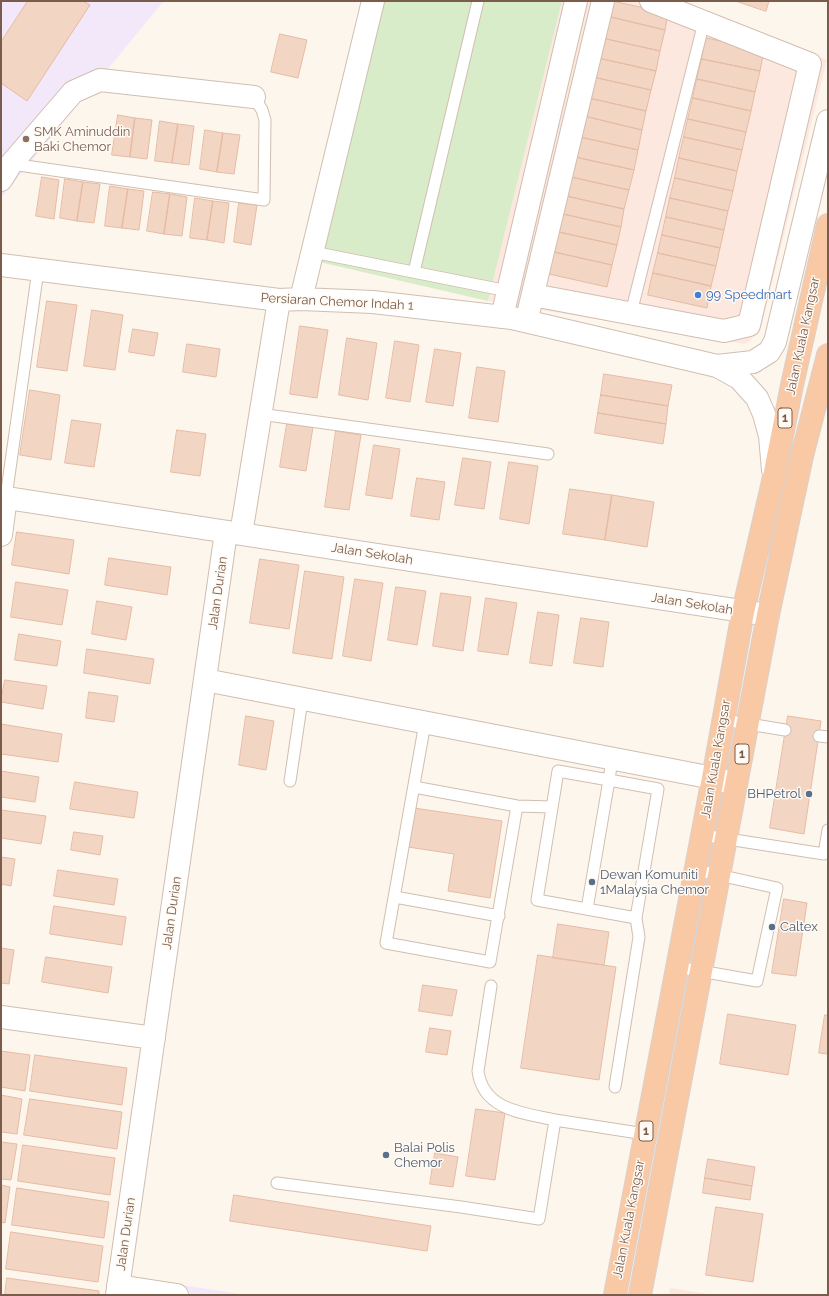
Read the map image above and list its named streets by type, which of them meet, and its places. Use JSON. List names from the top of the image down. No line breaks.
{"streets":{"highway":["Jalan Kuala Kangsar","1"],"street":["Persiaran Chemor Indah 1","Jalan Sekolah","Jalan Durian"]},"crossings":[["Persiaran Chemor Indah 1","Jalan Durian"],["Jalan Kuala Kangsar","Jalan Sekolah"],["Jalan Sekolah","Jalan Durian"]],"places":["SMK Aminuddin Baki Chemor","99 Speedmart","BHPetrol","Dewan Komuniti 1Malaysia Chemor","Caltex","Balai Polis Chemor"]}
